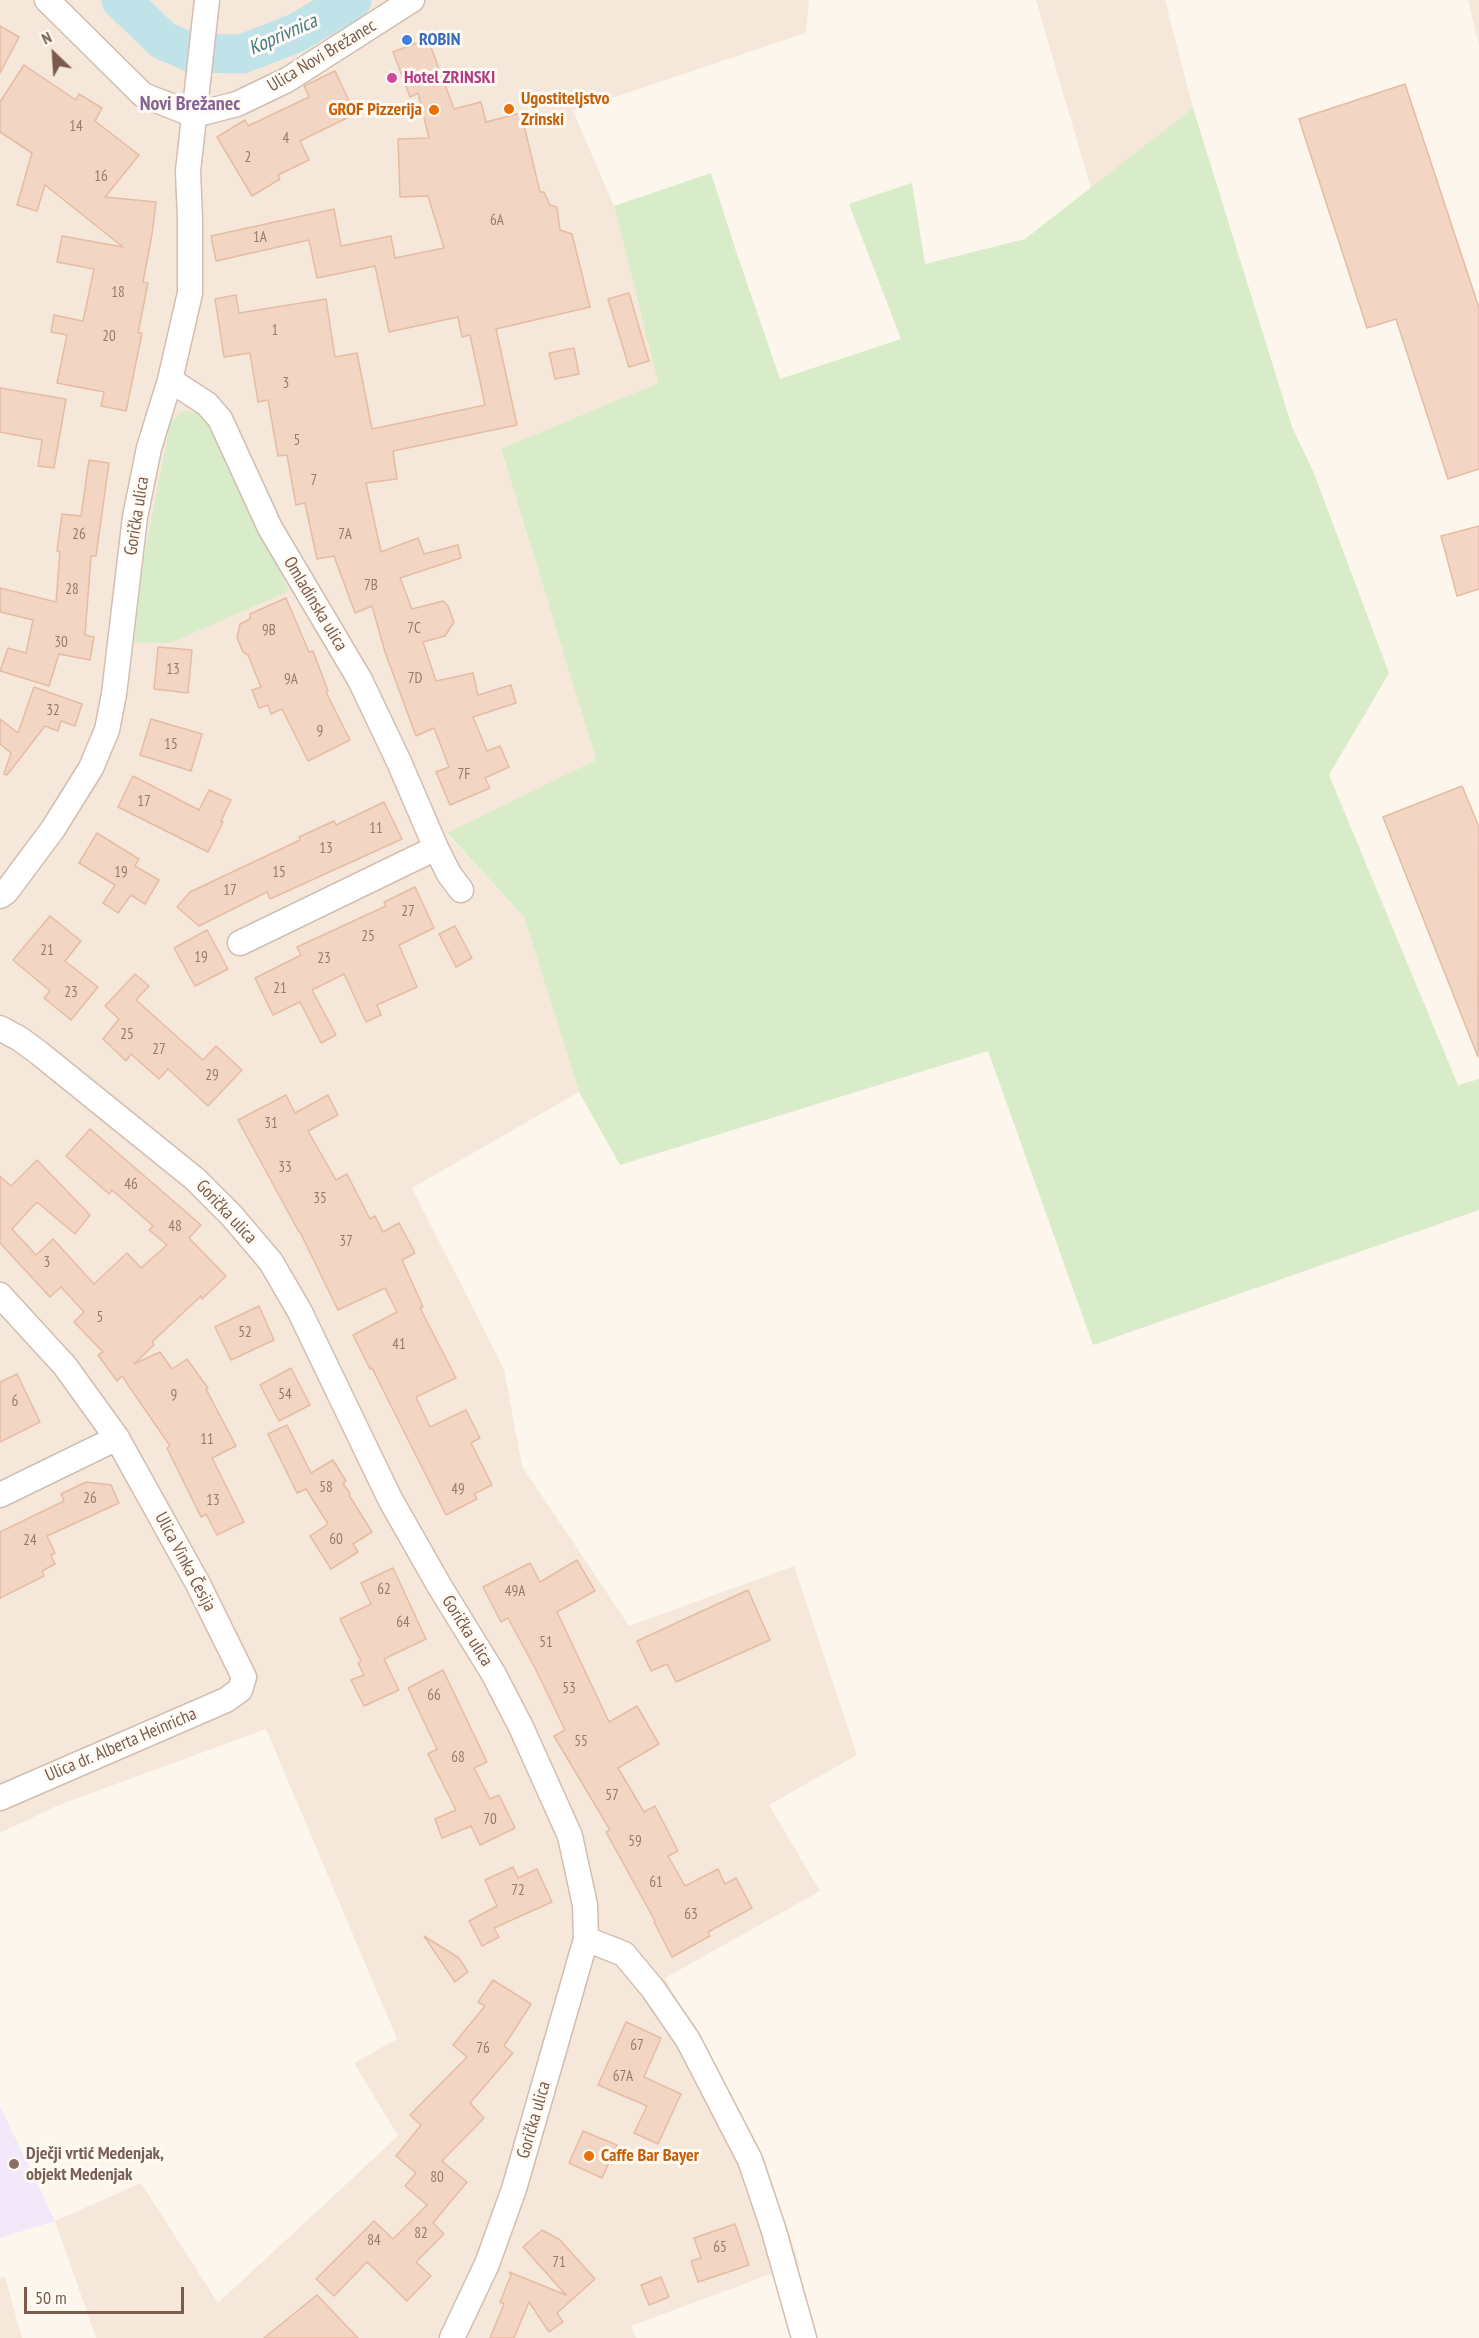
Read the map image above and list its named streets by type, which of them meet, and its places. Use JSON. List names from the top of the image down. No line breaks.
{"streets":{"street":["Ulica Novi Brežanec","Gorička ulica","Omladinska ulica","Ulica Vinka Česija","Ulica dr. Alberta Heinricha"]},"crossings":[["Ulica Novi Brežanec","Gorička ulica"],["Gorička ulica","Omladinska ulica"],["Ulica Vinka Česija","Ulica dr. Alberta Heinricha"]],"districts":["Novi Brežanec"],"water":["Koprivnica"],"places":["ROBIN","Hotel ZRINSKI","Ugostiteljstvo Zrinski","GROF Pizzerija","Caffe Bar Bayer","Dječji vrtić Medenjak, objekt Medenjak"],"house_numbers":["14","4","2","16","6A","1A","18","1","20","3","5","7","26","7A","7B","28","7C","9B","30","13","7D","9A","32","9","15","7F","17","11","13","19","15","17","27","25","21","19","23","21","23","25","27","29","31","33","46","35","48","37","3","5","52","41","54","9","6","11","58","49","26","13","60","24","62","49A","64","51","53","66","55","68","57","70","59","61","72","63","67","76","67A","80","82","84","65","71"],"scale_bar":"50 m","north":"top left"}
